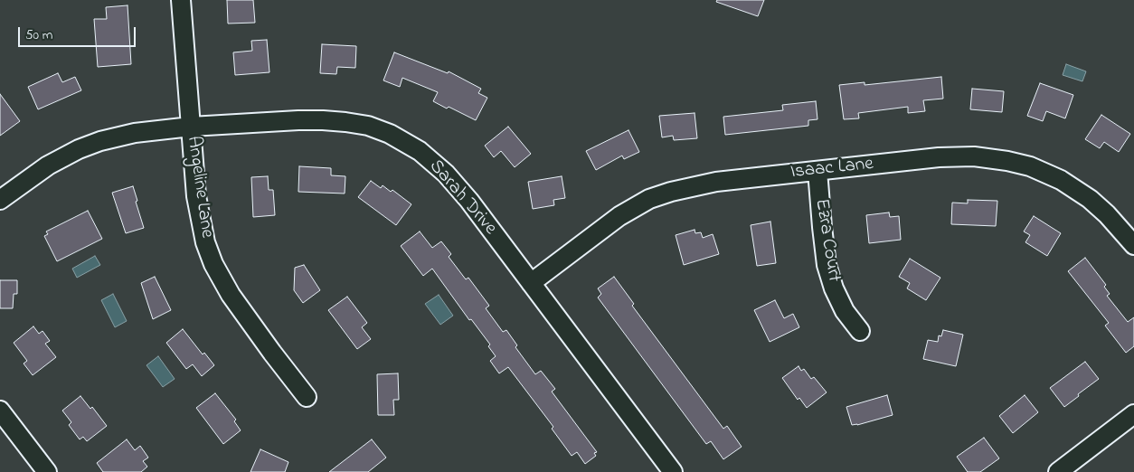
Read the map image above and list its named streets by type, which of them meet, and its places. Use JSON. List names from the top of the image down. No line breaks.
{"streets":{"street":["Isaac Lane","Angeline Lane","Sarah Drive","Ezra Court"]},"crossings":[["Isaac Lane","Sarah Drive"],["Isaac Lane","Ezra Court"],["Angeline Lane","Sarah Drive"]],"scale_bar":"50 m"}
